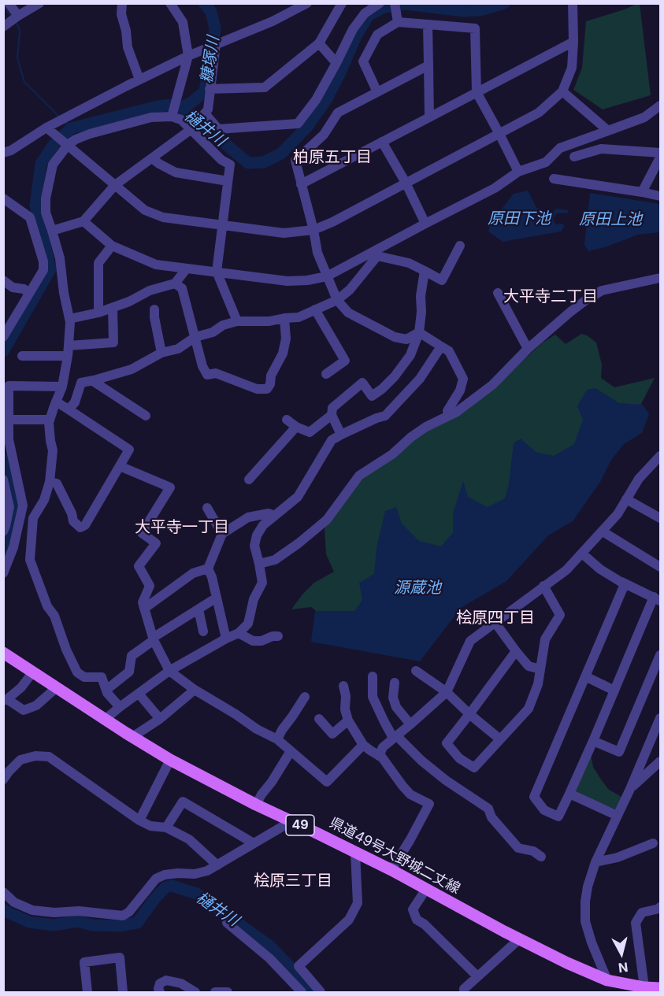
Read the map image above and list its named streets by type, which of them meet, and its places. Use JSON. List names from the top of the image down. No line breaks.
{"streets":{"main road":["49","県道49号大野城二丈線"]},"districts":["柏原五丁目","大平寺二丁目","大平寺一丁目","桧原四丁目","桧原三丁目"],"water":["糠塚川","樋井川","原田下池","原田上池","源蔵池"],"north":"bottom"}
